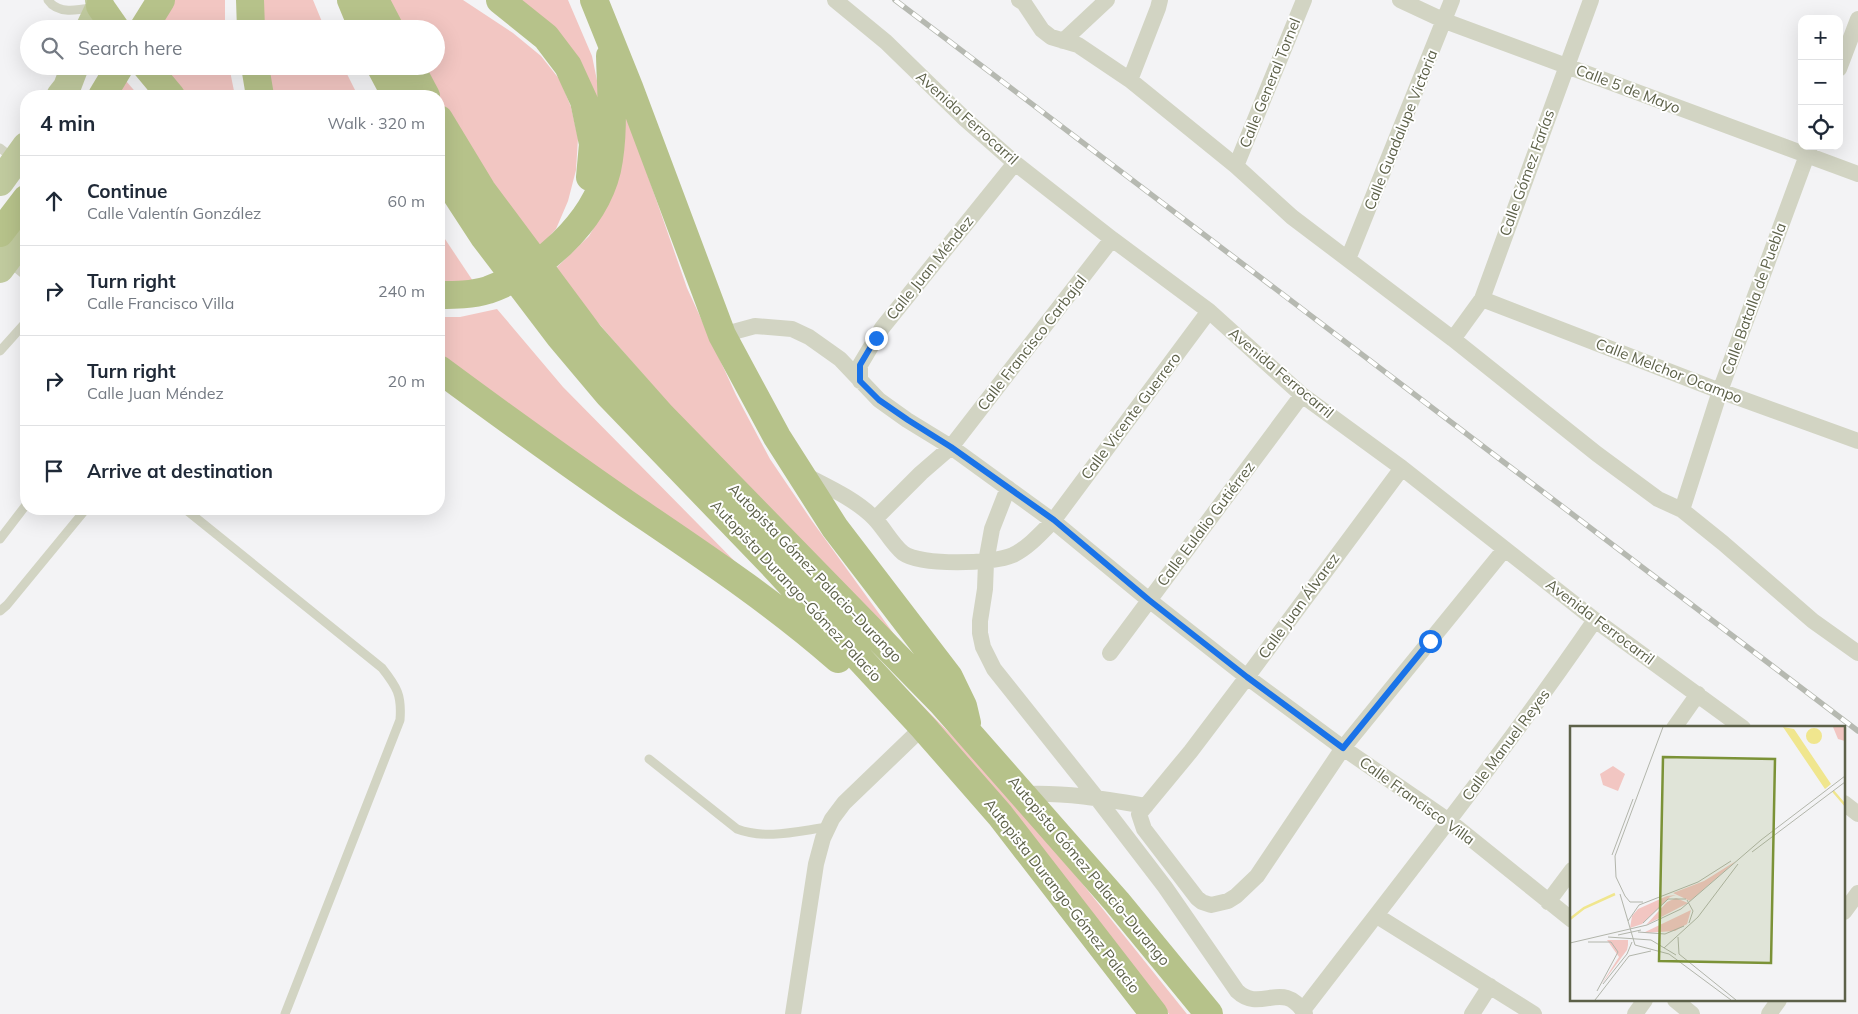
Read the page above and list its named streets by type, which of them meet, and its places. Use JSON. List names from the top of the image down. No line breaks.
{"streets":{"highway":["Autopista Gómez Palacio-Durango","Autopista Durango-Gómez Palacio"],"street":["Calle General Tornel","Calle 5 de Mayo","Avenida Ferrocarril","Calle Guadalupe Victoria","Calle Gómez Farías","Calle Juan Méndez","Calle Batalla de Puebla","Calle Francisco Carbajal","Calle Melchor Ocampo","Calle Vicente Guerrero","Calle Eulalio Gutiérrez","Calle Juan Álvarez","Calle Manuel Reyes","Calle Francisco Villa"]},"crossings":[["Calle 5 de Mayo","Calle Guadalupe Victoria"],["Calle 5 de Mayo","Calle Gómez Farías"],["Calle 5 de Mayo","Calle Batalla de Puebla"],["Avenida Ferrocarril","Calle Juan Méndez"],["Avenida Ferrocarril","Calle Francisco Carbajal"],["Avenida Ferrocarril","Calle Vicente Guerrero"],["Avenida Ferrocarril","Calle Eulalio Gutiérrez"],["Avenida Ferrocarril","Calle Juan Álvarez"],["Avenida Ferrocarril","Calle Manuel Reyes"],["Calle Gómez Farías","Calle Melchor Ocampo"],["Calle Juan Méndez","Calle Francisco Villa"],["Calle Batalla de Puebla","Calle Melchor Ocampo"],["Calle Francisco Carbajal","Calle Vicente Guerrero"],["Calle Francisco Carbajal","Calle Francisco Villa"],["Calle Vicente Guerrero","Calle Francisco Villa"],["Calle Eulalio Gutiérrez","Calle Francisco Villa"],["Calle Juan Álvarez","Calle Francisco Villa"],["Calle Manuel Reyes","Calle Francisco Villa"]],"page":{"map_buttons":["+","−"],"search":"Search here","heading":["4 min","Walk · 320 m"],"list":[["Continue","Calle Valentín González","60 m"],["Turn right","Calle Francisco Villa","240 m"],["Turn right","Calle Juan Méndez","20 m"],"Arrive at destination"]}}
